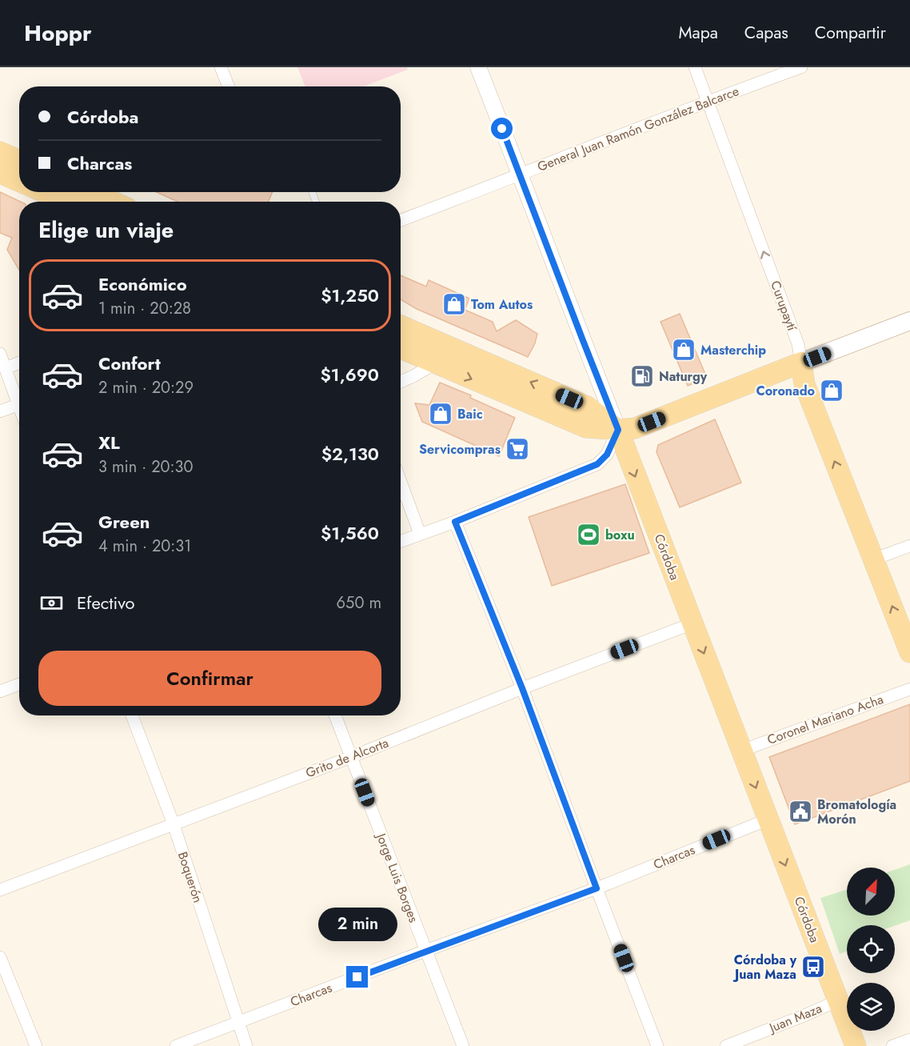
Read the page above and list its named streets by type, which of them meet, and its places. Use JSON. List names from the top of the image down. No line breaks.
{"streets":{"main road":["Curupaytí","Córdoba"],"street":["General Juan Ramón González Balcarce","Coronel Mariano Acha","Grito de Alcorta","Charcas","Boquerón","Jorge Luis Borges","Juan Maza"]},"crossings":[["General Juan Ramón González Balcarce","Curupaytí"],["General Juan Ramón González Balcarce","Córdoba"],["Córdoba","Coronel Mariano Acha"],["Córdoba","Grito de Alcorta"],["Córdoba","Charcas"],["Córdoba","Juan Maza"],["Grito de Alcorta","Boquerón"],["Grito de Alcorta","Jorge Luis Borges"],["Charcas","Boquerón"],["Charcas","Jorge Luis Borges"]],"one_way":["Curupaytí"],"places":{"shop":["Tom Autos","Masterchip","Coronado","Baic"],"fuel station":["Naturgy"],"supermarket":["Servicompras"],"sports":["boxu"],"public building":["Bromatología Morón"],"bus stop":["Córdoba y Juan Maza"]},"north":"top right","page":{"header":"Hoppr","nav":["Mapa","Capas","Compartir"],"banner":["Córdoba","Charcas"],"heading":"Elige un viaje","list":[{"name":"Económico","note":"1 min · 20:28","value":"$1,250"},{"name":"Confort","note":"2 min · 20:29","value":"$1,690"},{"name":"XL","note":"3 min · 20:30","value":"$2,130"},{"name":"Green","note":"4 min · 20:31","value":"$1,560"}],"pay":["Efectivo","650 m"],"buttons":"Confirmar","bubble":"2 min"}}
